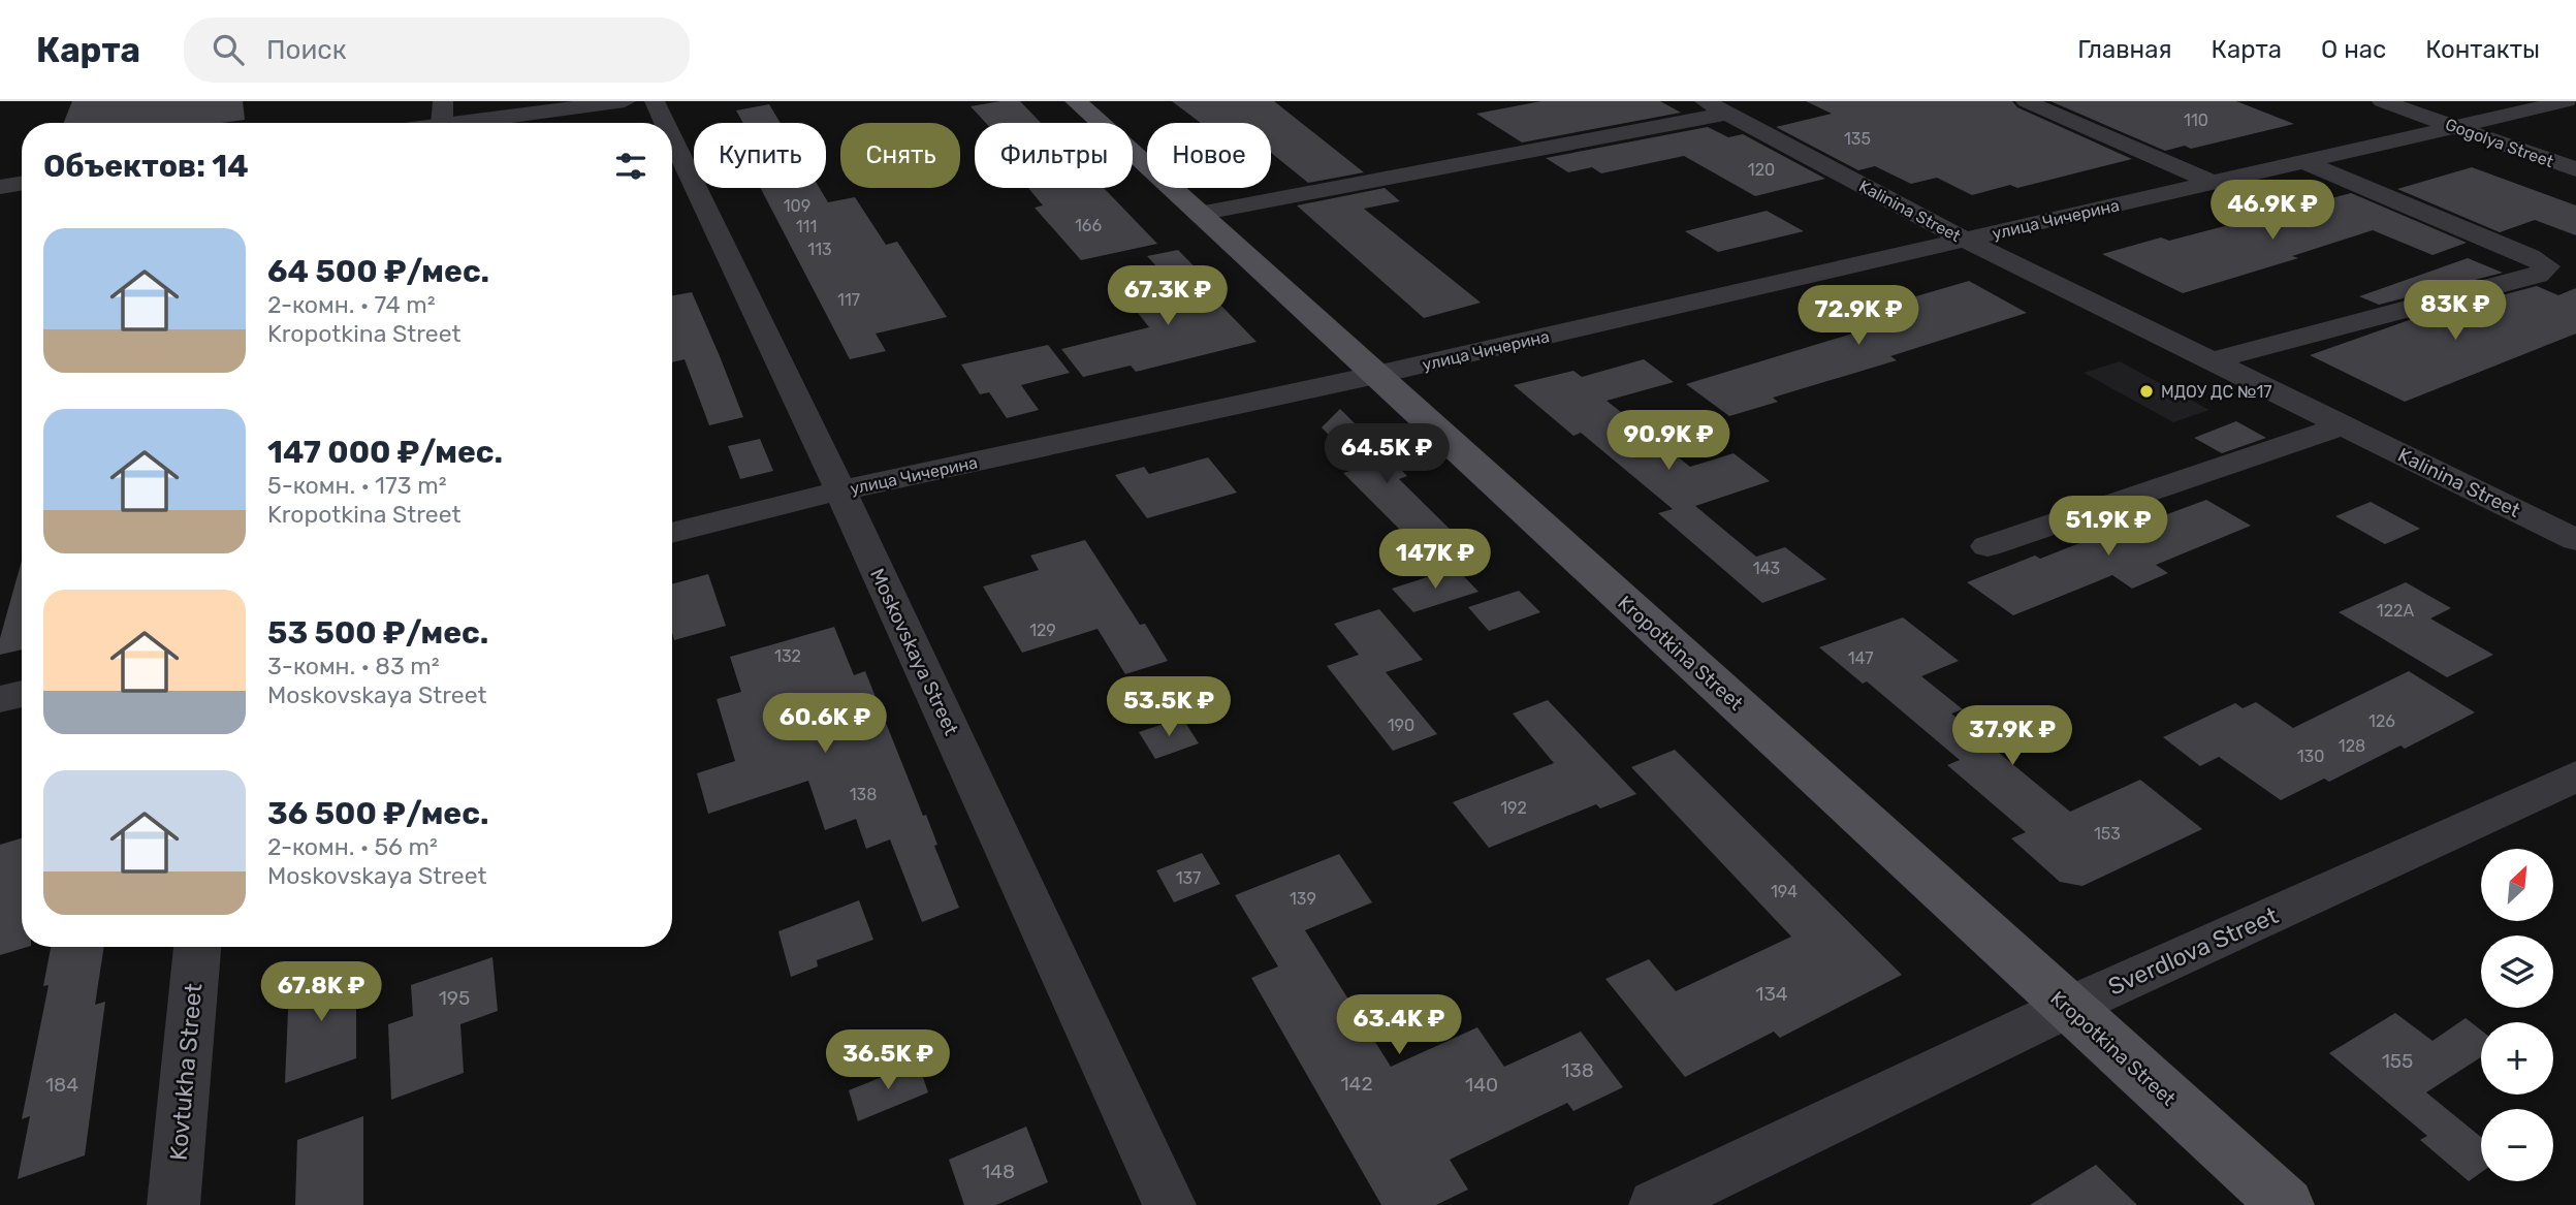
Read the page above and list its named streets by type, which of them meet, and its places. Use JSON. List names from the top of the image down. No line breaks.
{"streets":{"main road":["Kropotkina Street"],"street":["Gogolya Street","Kalinina Street","улица Чичерина","Moskovskaya Street","Sverdlova Street","Kovtukha Street"]},"crossings":[["Gogolya Street","улица Чичерина"],["Kalinina Street","улица Чичерина"],["Kalinina Street","Kropotkina Street"],["улица Чичерина","Moskovskaya Street"],["улица Чичерина","Kropotkina Street"],["Kropotkina Street","Sverdlova Street"]],"places":["МДОУ ДС №17"],"house_numbers":["110","135","120","109","166","111","113","117","143","122А","129","132","147","126","190","128","130","138","192","153","137","194","139","134","195","155","138","142","184","140","148"],"north":"top right","page":{"header":"Карта","search":"Поиск","nav":["Главная","Карта","О нас","Контакты"],"chip":["Купить","Снять","Фильтры","Новое"],"heading":"Объектов: 14","price":["46.9K ₽","67.3K ₽","83K ₽","72.9K ₽","90.9K ₽","64.5K ₽","51.9K ₽","147K ₽","53.5K ₽","60.6K ₽","37.9K ₽","67.8K ₽","63.4K ₽","36.5K ₽"],"list":[{"name":"64 500 ₽/мес.","note":"2-комн. · 74 m² · Kropotkina Street"},{"name":"147 000 ₽/мес.","note":"5-комн. · 173 m² · Kropotkina Street"},{"name":"53 500 ₽/мес.","note":"3-комн. · 83 m² · Moskovskaya Street"},{"name":"36 500 ₽/мес.","note":"2-комн. · 56 m² · Moskovskaya Street"}],"map_buttons":["+","−"]}}
